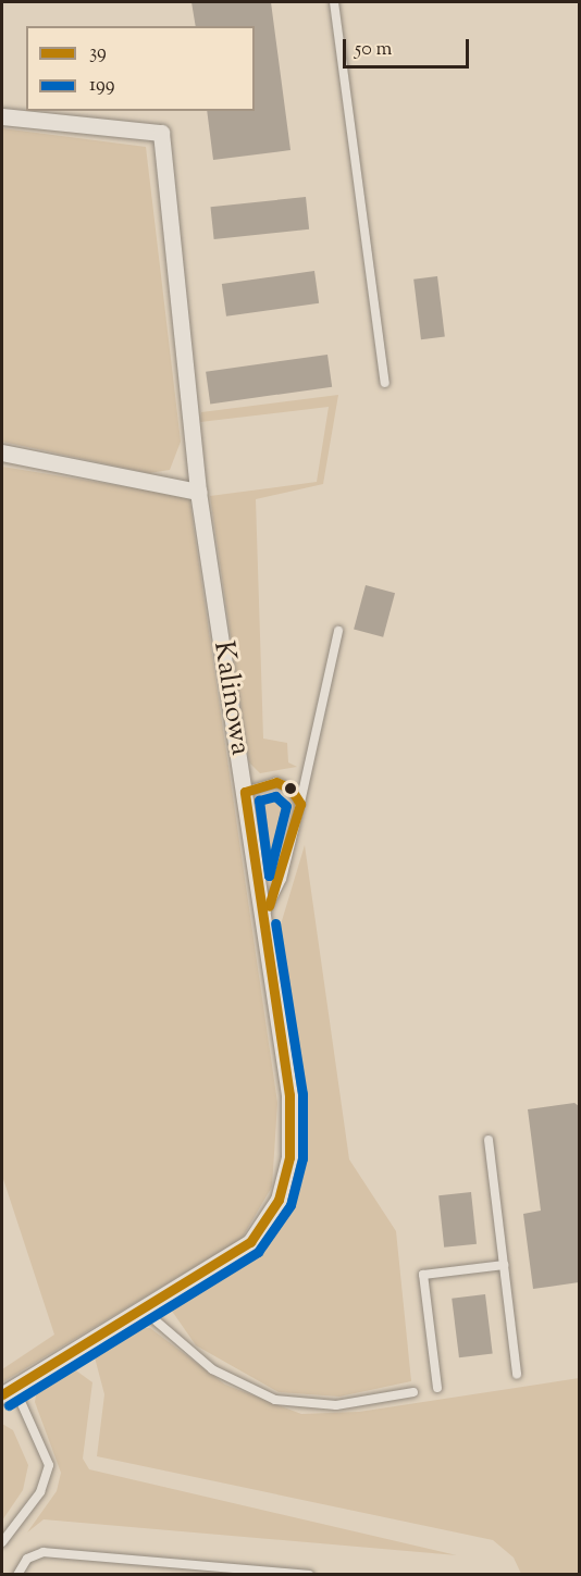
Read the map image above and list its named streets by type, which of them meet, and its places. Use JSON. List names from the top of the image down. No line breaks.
{"streets":{"street":["Kalinowa"]},"lines":["transit line 39","transit line 199"],"legend":["39","199"],"scale_bar":"50 m"}
